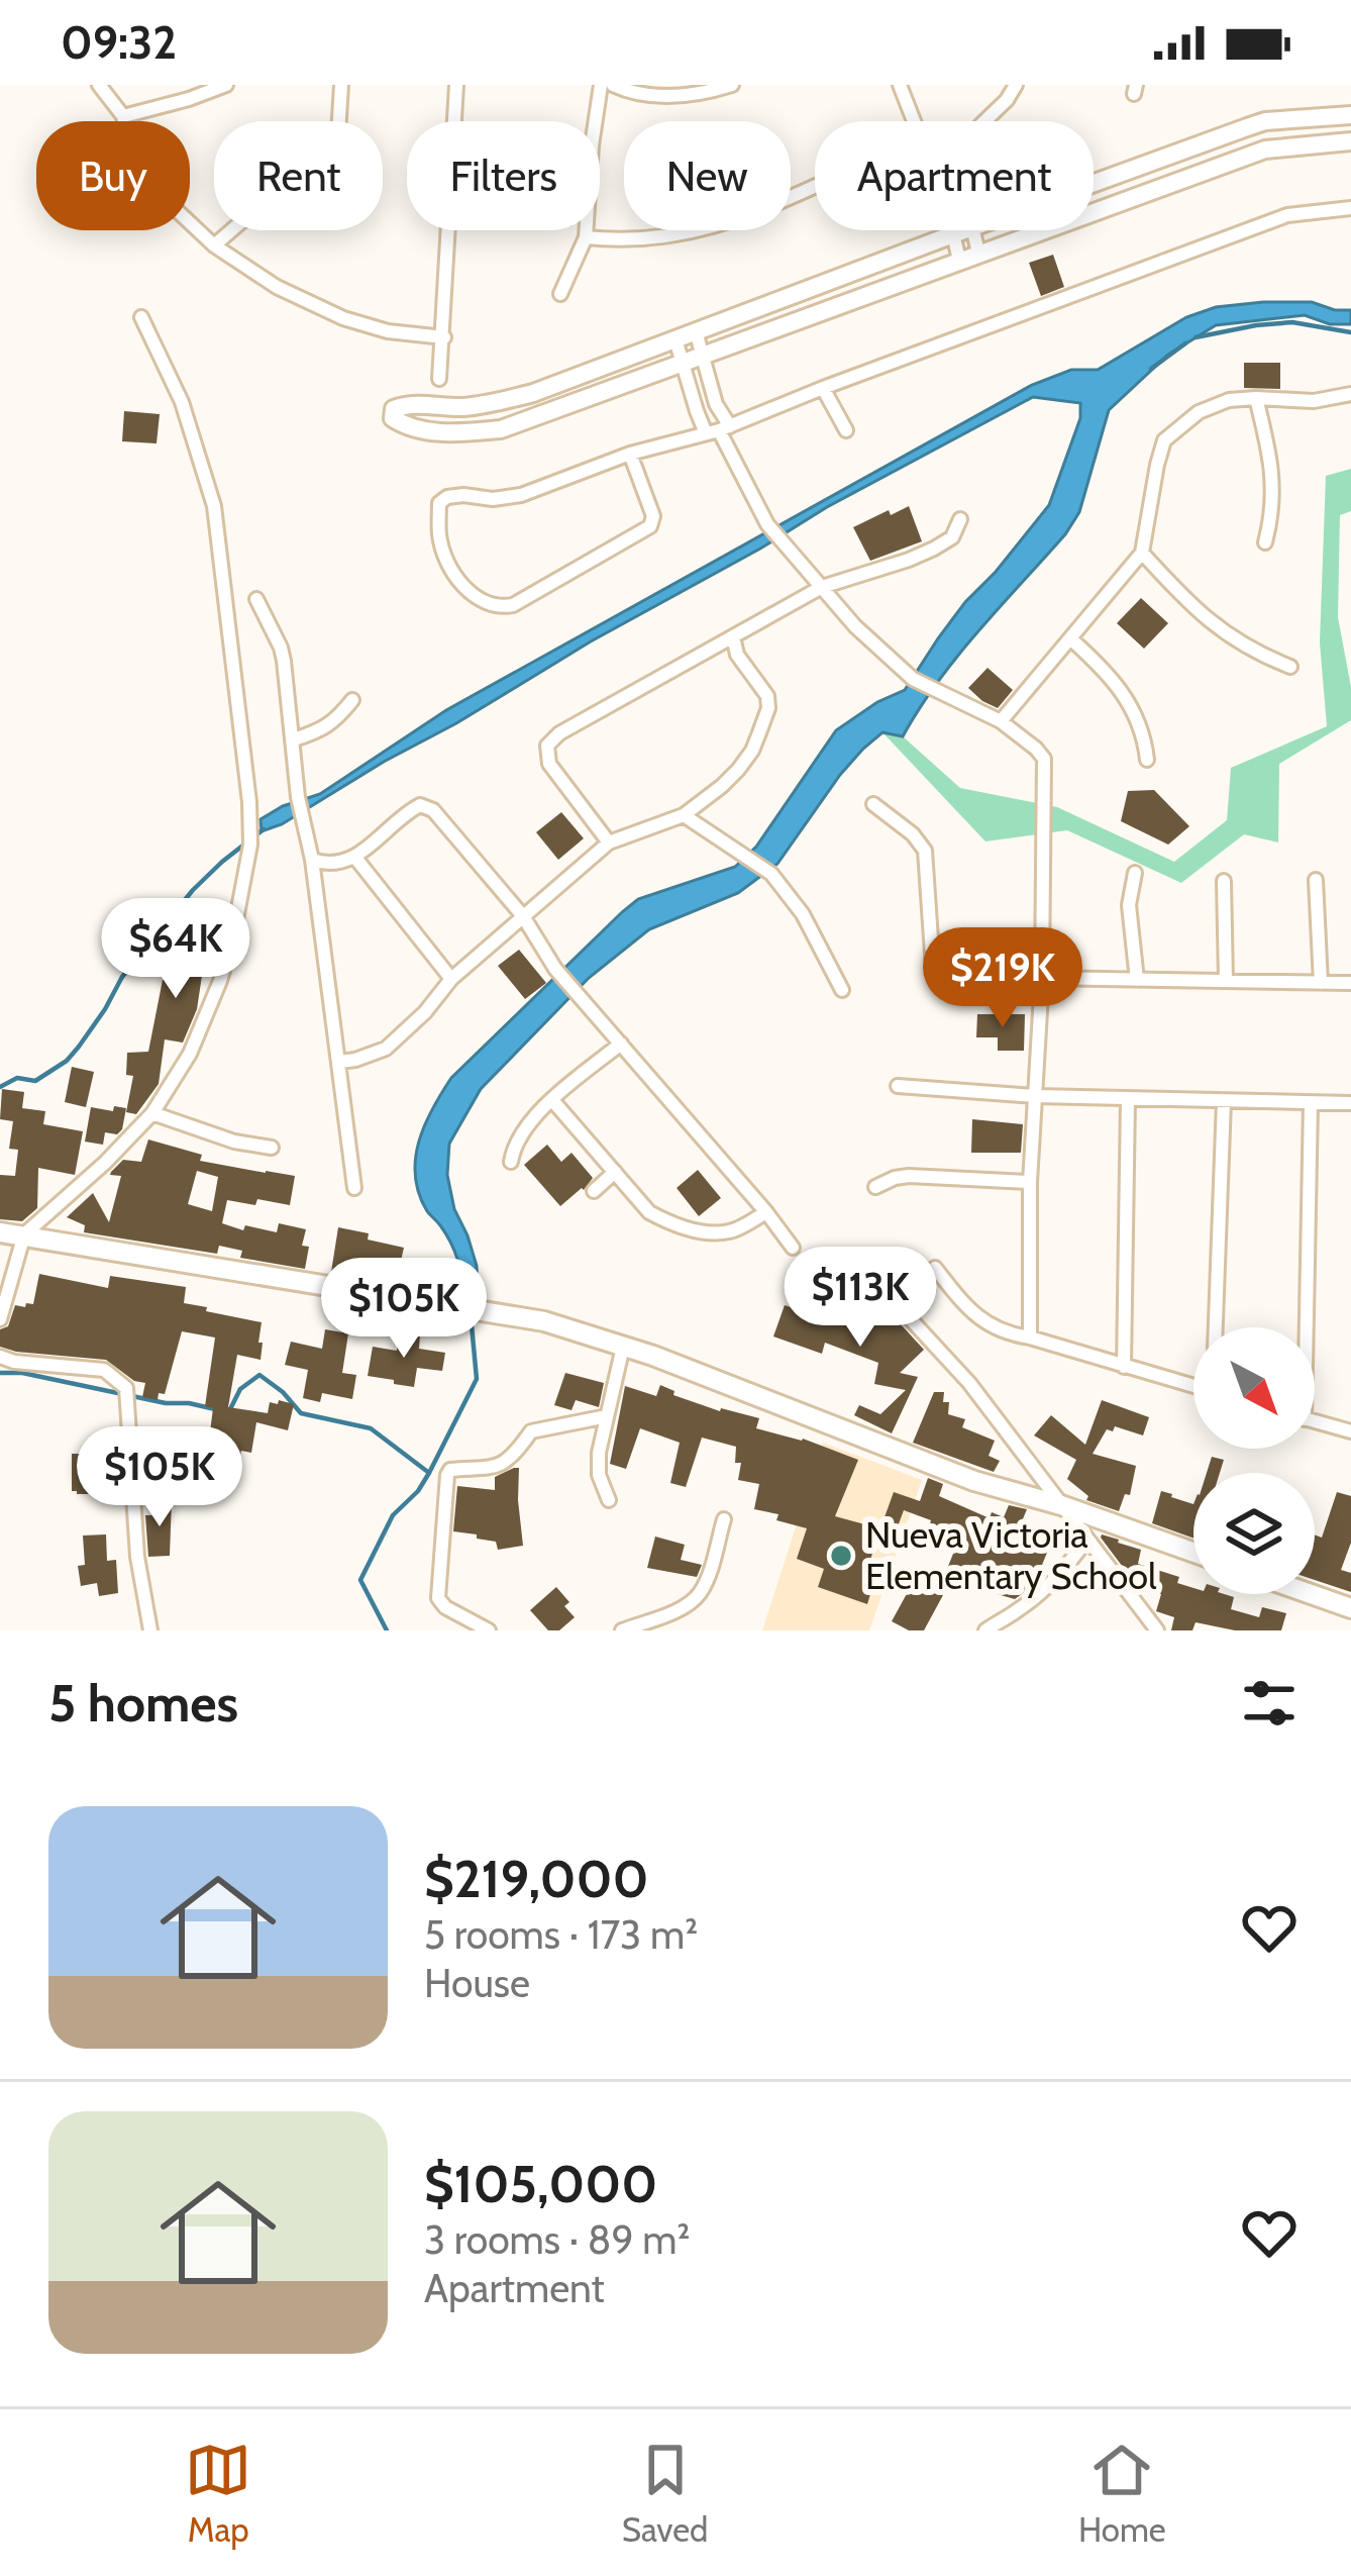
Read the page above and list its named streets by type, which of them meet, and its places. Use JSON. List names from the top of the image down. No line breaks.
{"places":["Nueva Victoria Elementary School"],"north":"bottom right","page":{"status":"09:32","chip":["Buy","Rent","Filters","New","Apartment"],"price":["$64K","$219K","$113K","$105K","$105K"],"heading":"5 homes","list":[{"name":"$219,000","note":"5 rooms · 173 m² · House"},{"name":"$105,000","note":"3 rooms · 89 m² · Apartment"}],"tabs":["Map","Saved","Home"]}}
